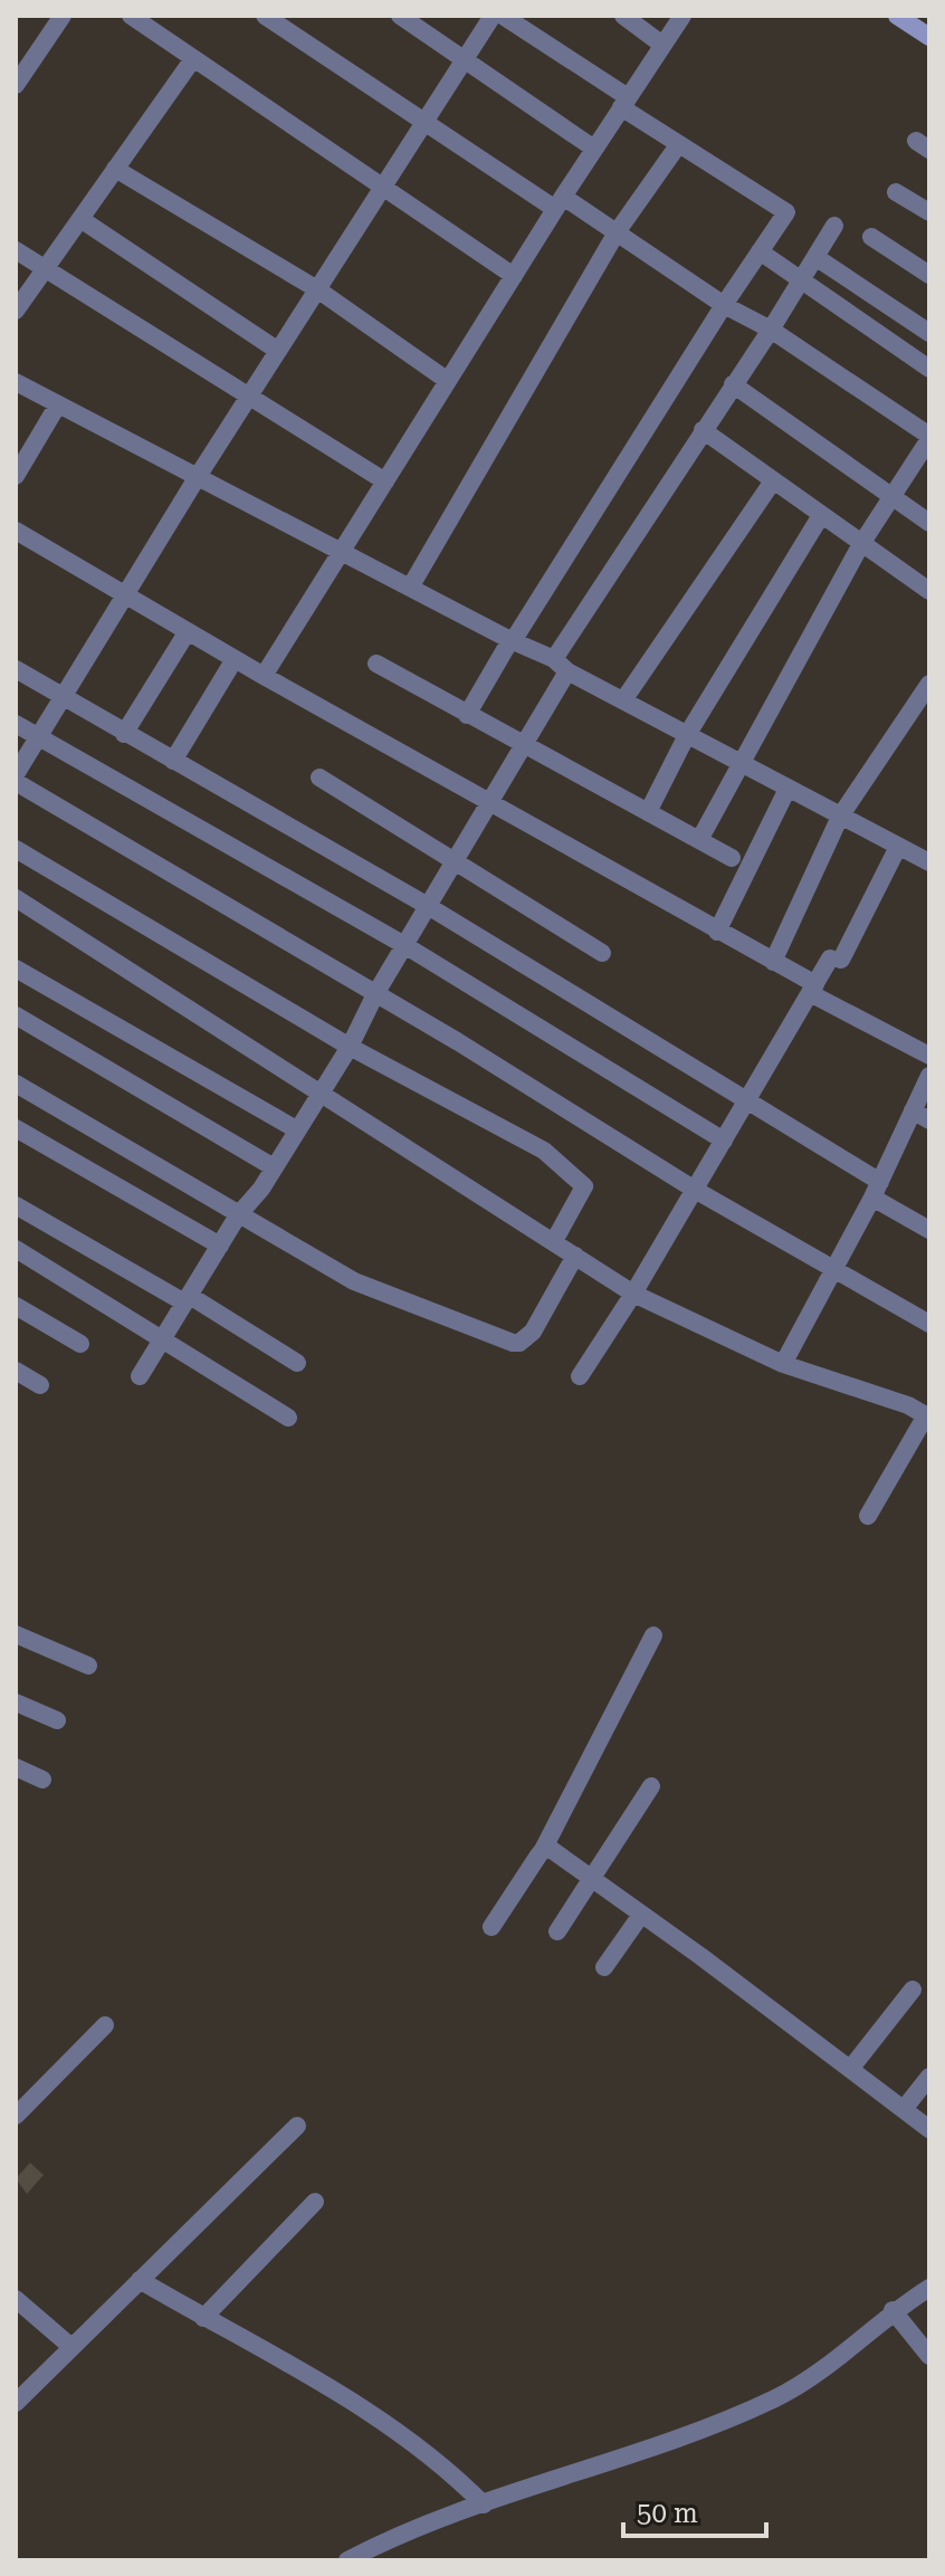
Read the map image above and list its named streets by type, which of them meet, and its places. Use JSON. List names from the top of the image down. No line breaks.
{"scale_bar":"50 m"}
